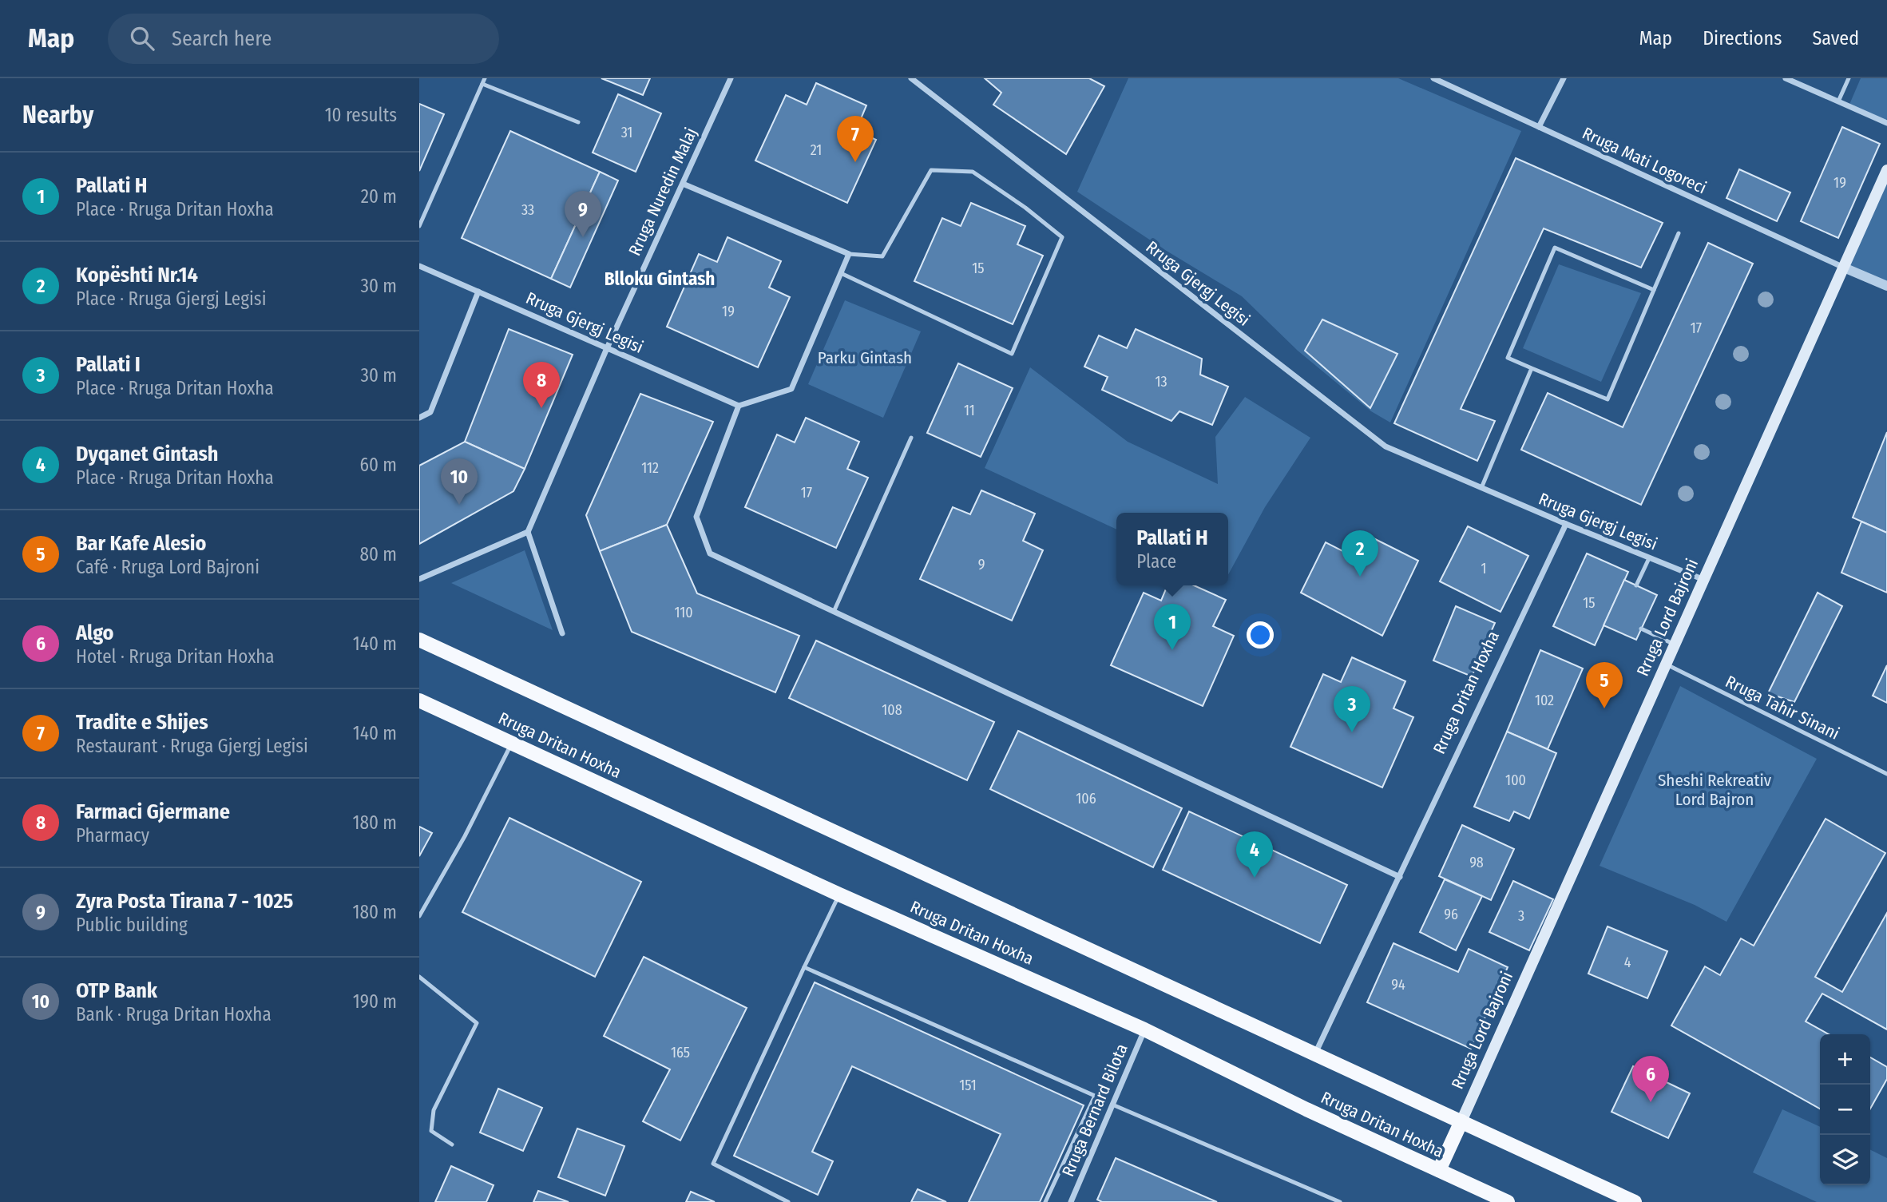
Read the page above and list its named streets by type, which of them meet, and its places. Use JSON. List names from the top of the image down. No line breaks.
{"streets":{"main road":["Rruga Lord Bajroni","Rruga Dritan Hoxha"],"street":["Rruga Mati Logoreci","Rruga Nuredin Malaj","Rruga Gjergj Legisi","Rruga Bernard Bilota"],"lane":["Rruga Tahir Sinani"]},"crossings":[["Rruga Mati Logoreci","Rruga Lord Bajroni"],["Rruga Nuredin Malaj","Rruga Gjergj Legisi"],["Rruga Gjergj Legisi","Rruga Lord Bajroni"],["Rruga Gjergj Legisi","Rruga Dritan Hoxha"],["Rruga Lord Bajroni","Rruga Dritan Hoxha"],["Rruga Lord Bajroni","Rruga Tahir Sinani"],["Rruga Dritan Hoxha","Rruga Bernard Bilota"]],"districts":["Blloku Gintash"],"parks":["Parku Gintash","Sheshi Rekreativ Lord Bajron"],"house_numbers":["31","21","19","33","15","19","17","13","11","112","17","9","1","15","110","102","108","100","106","98","96","3","4","94","165","151"],"page":{"header":"Map","search":"Search here","nav":["Map","Directions","Saved"],"heading":["Nearby","10 results"],"pins":["7","9","8","10","2","1","5","3","4","6"],"list":[{"mark":"1","name":"Pallati H","note":"Place · Rruga Dritan Hoxha","value":"20 m"},{"mark":"2","name":"Kopështi Nr.14","note":"Place · Rruga Gjergj Legisi","value":"30 m"},{"mark":"3","name":"Pallati I","note":"Place · Rruga Dritan Hoxha","value":"30 m"},{"mark":"4","name":"Dyqanet Gintash","note":"Place · Rruga Dritan Hoxha","value":"60 m"},{"mark":"5","name":"Bar Kafe Alesio","note":"Café · Rruga Lord Bajroni","value":"80 m"},{"mark":"6","name":"Algo","note":"Hotel · Rruga Dritan Hoxha","value":"140 m"},{"mark":"7","name":"Tradite e Shijes","note":"Restaurant · Rruga Gjergj Legisi","value":"140 m"},{"mark":"8","name":"Farmaci Gjermane","note":"Pharmacy","value":"180 m"},{"mark":"9","name":"Zyra Posta Tirana 7 - 1025","note":"Public building","value":"180 m"},{"mark":"10","name":"OTP Bank","note":"Bank · Rruga Dritan Hoxha","value":"190 m"}],"popup":["Pallati H","Place"],"map_buttons":["+","−"]}}
